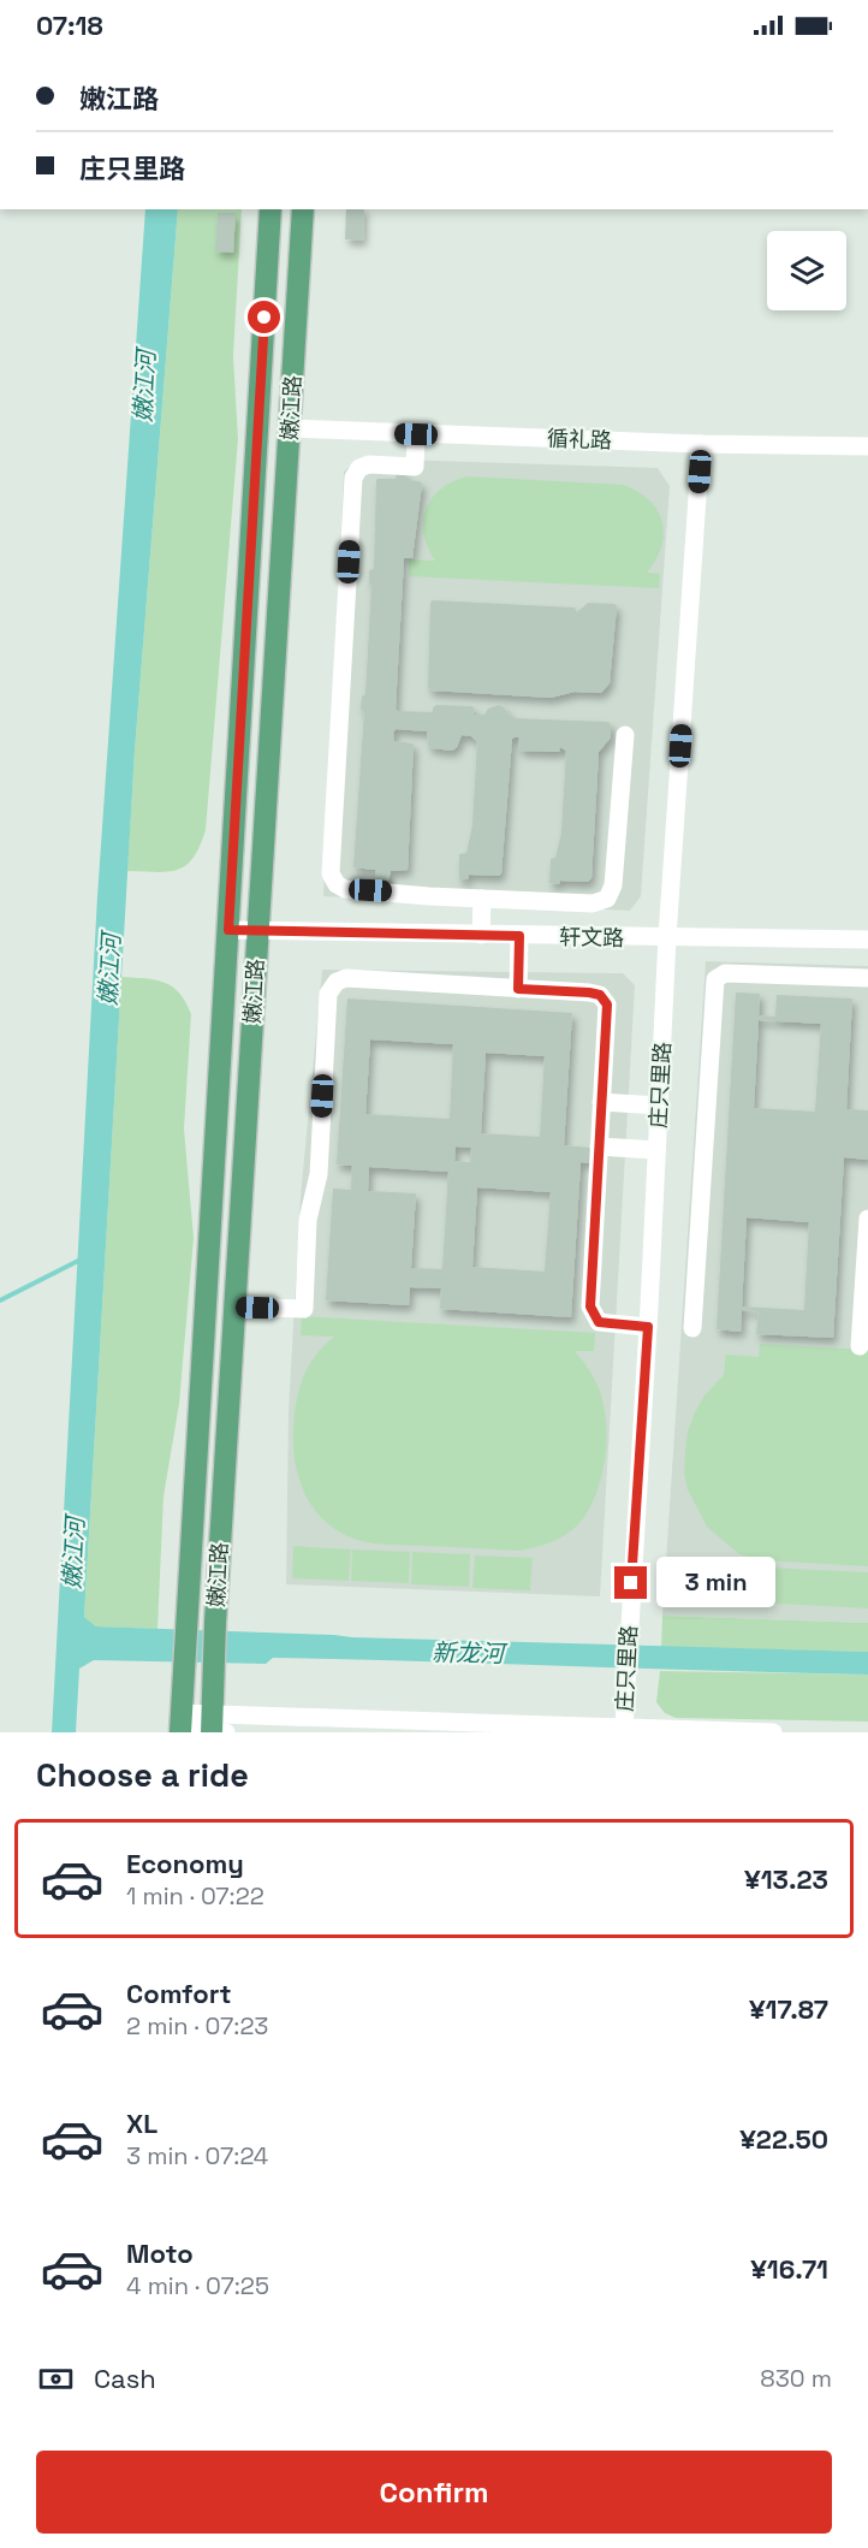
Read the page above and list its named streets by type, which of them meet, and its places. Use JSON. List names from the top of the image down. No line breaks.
{"streets":{"main road":["嫩江路"],"street":["循礼路","轩文路","庄只里路"]},"crossings":[["嫩江路","循礼路"],["嫩江路","轩文路"],["循礼路","庄只里路"],["轩文路","庄只里路"]],"water":["嫩江河","新龙河"],"page":{"status":"07:18","banner":["嫩江路","庄只里路"],"bubble":"3 min","heading":"Choose a ride","list":[{"name":"Economy","note":"1 min · 07:22","value":"¥13.23"},{"name":"Comfort","note":"2 min · 07:23","value":"¥17.87"},{"name":"XL","note":"3 min · 07:24","value":"¥22.50"},{"name":"Moto","note":"4 min · 07:25","value":"¥16.71"}],"pay":["Cash","830 m"],"buttons":"Confirm"}}
